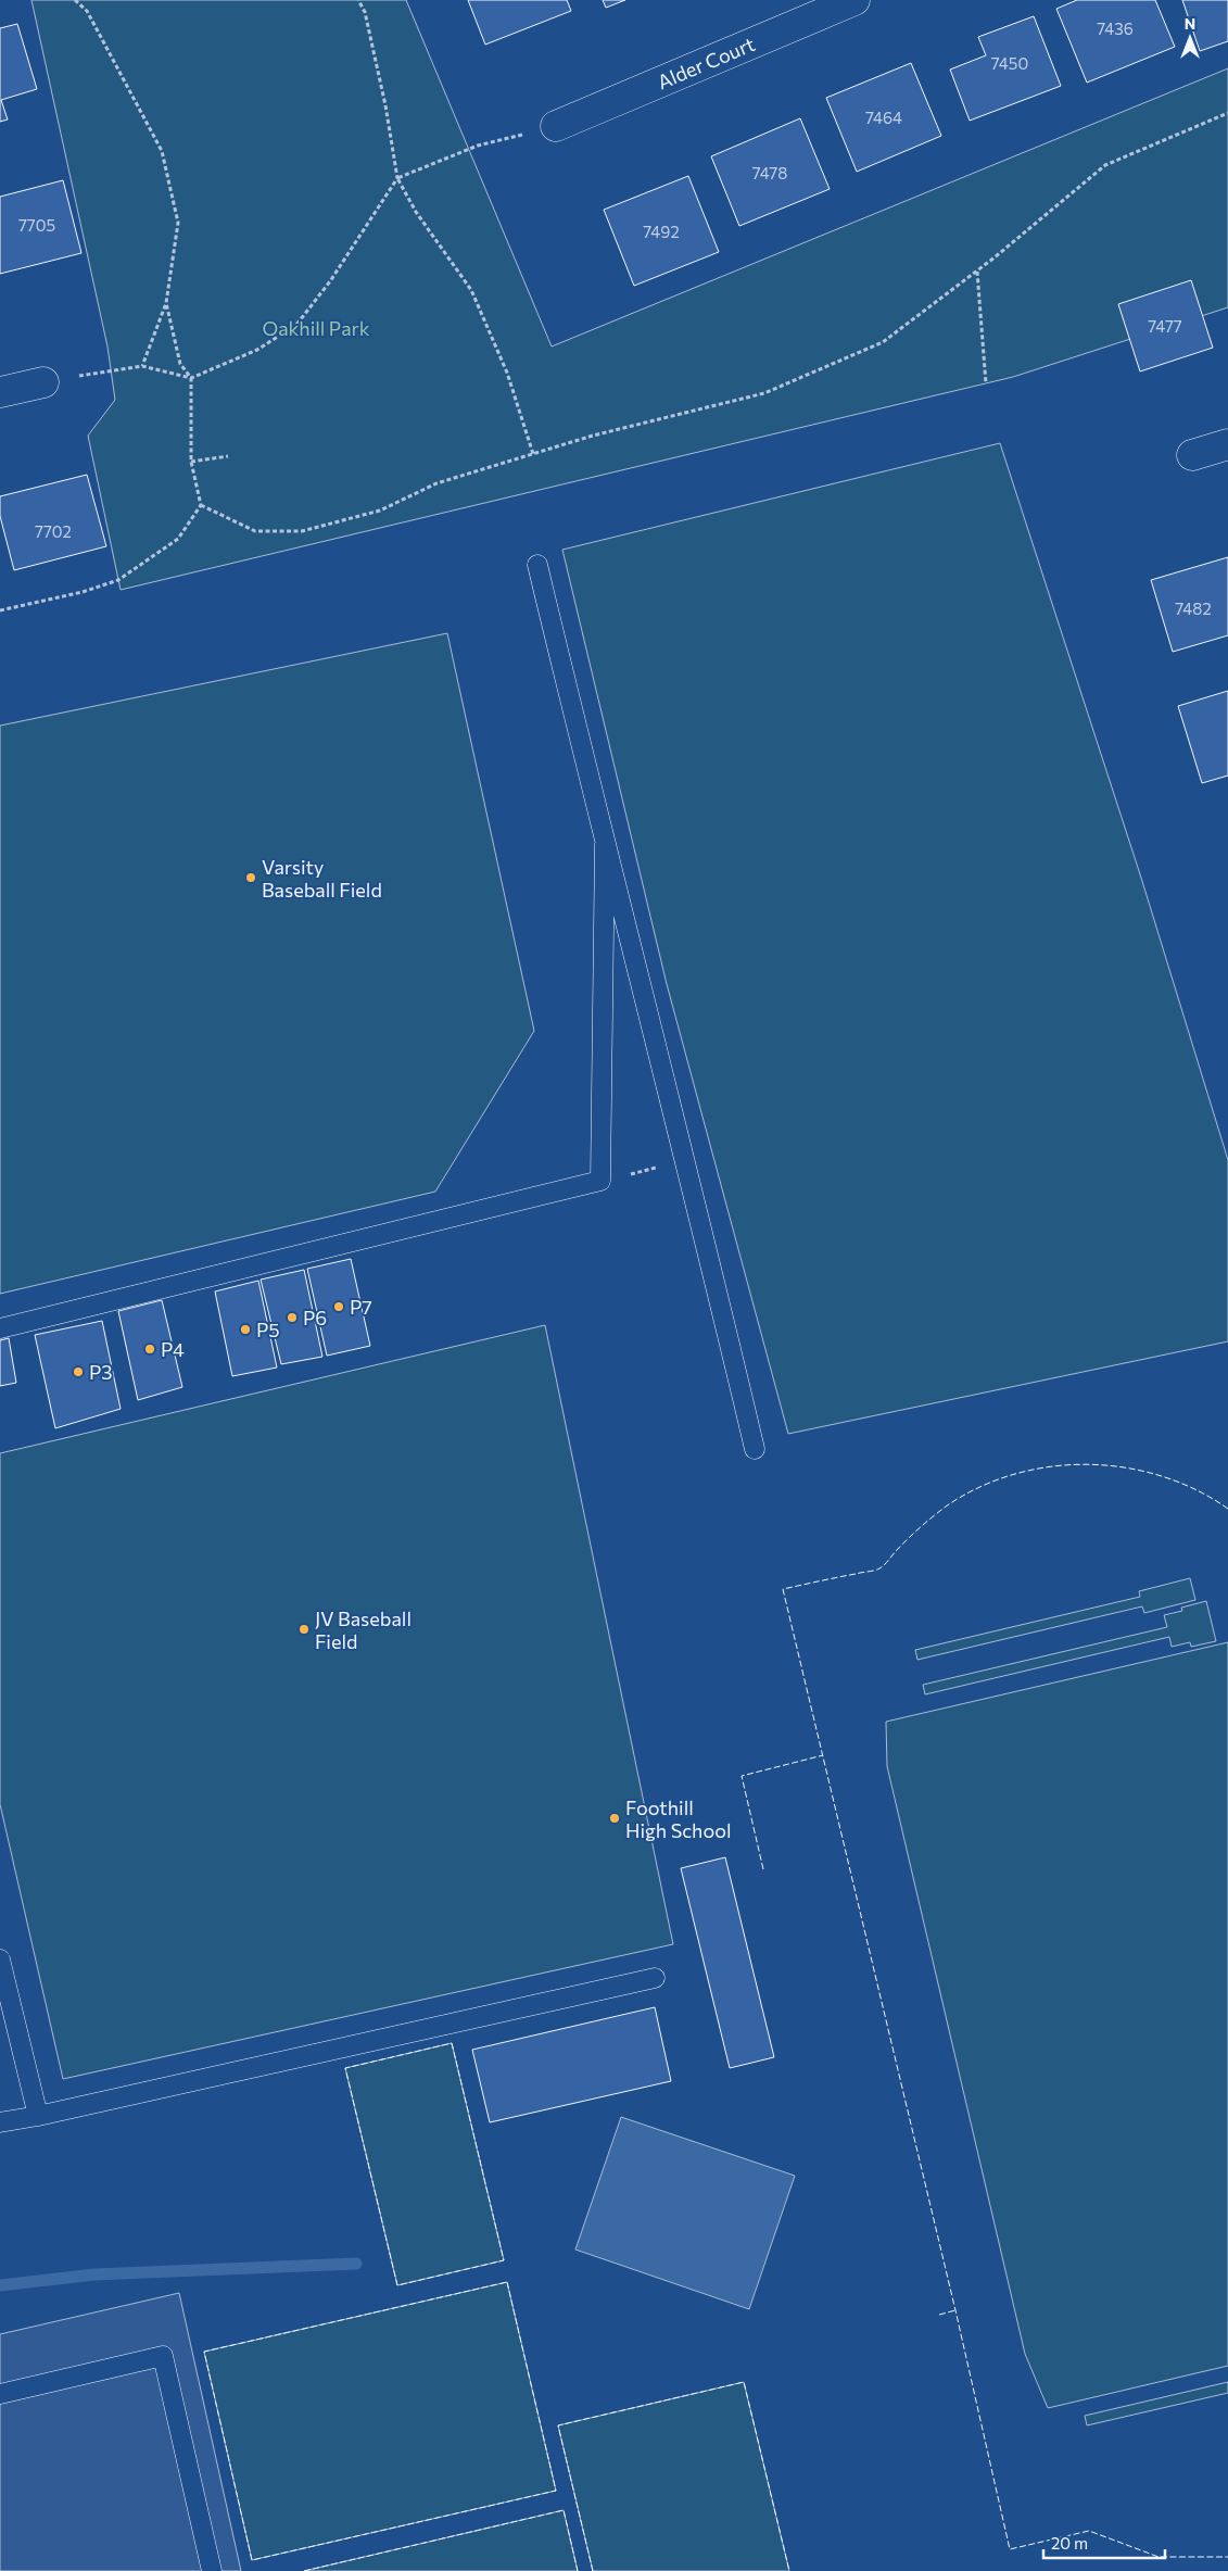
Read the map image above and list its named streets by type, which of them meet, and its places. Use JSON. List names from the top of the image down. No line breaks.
{"streets":{"street":["Alder Court"]},"parks":["Oakhill Park"],"places":["Varsity Baseball Field","P7","P6","P5","P4","P3","JV Baseball Field","Foothill High School"],"house_numbers":["7436","7450","7464","7478","7705","7492","7477","7702","7482"],"scale_bar":"20 m","north":"top"}
